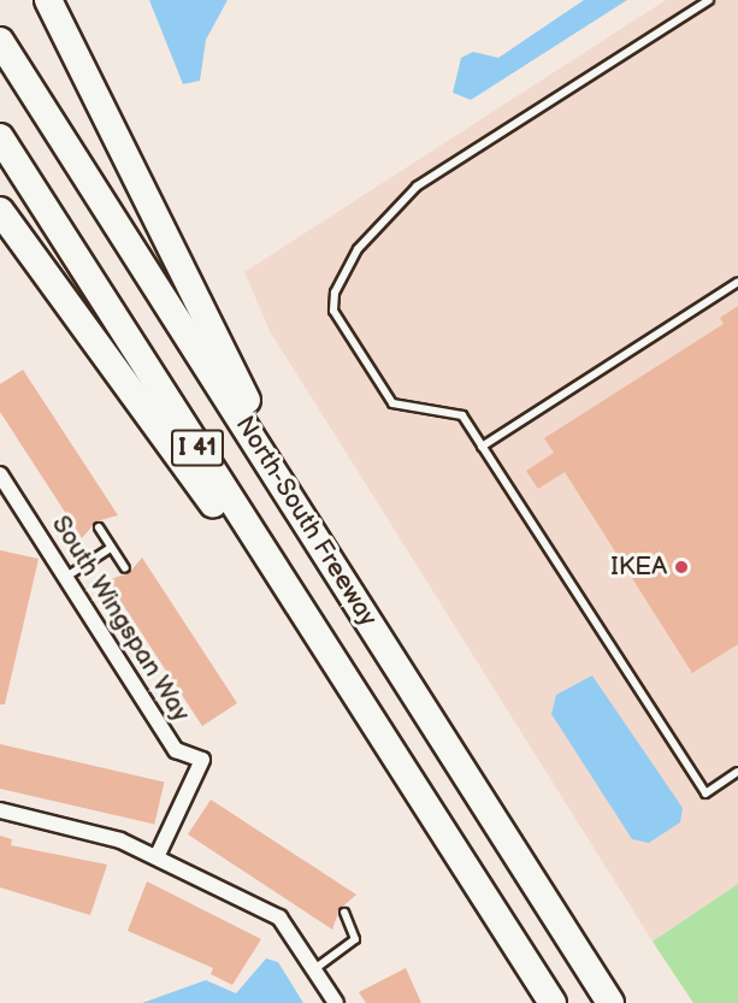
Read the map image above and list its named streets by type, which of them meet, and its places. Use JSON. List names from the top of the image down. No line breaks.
{"streets":{"highway":["I 41","North-South Freeway"],"street":["South Wingspan Way"]},"places":["IKEA"]}
